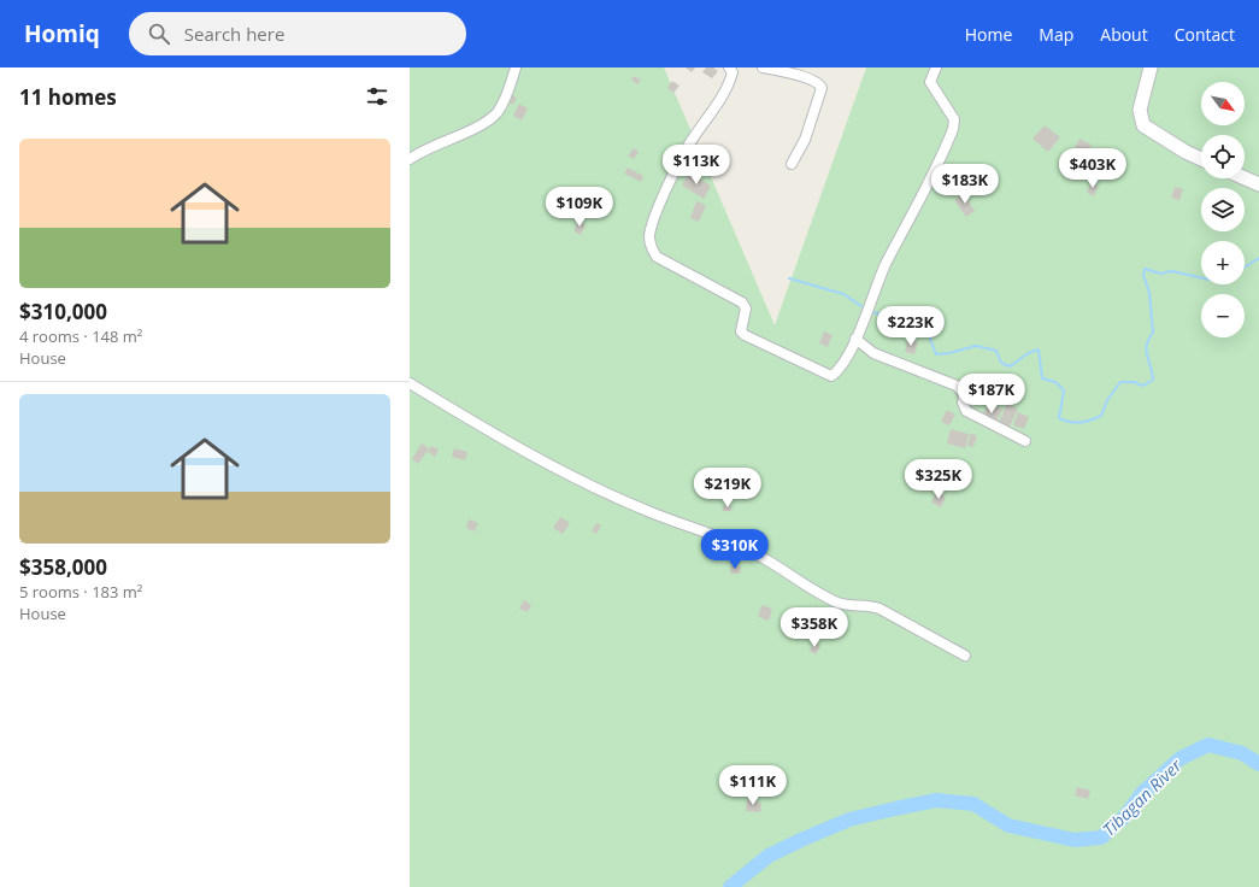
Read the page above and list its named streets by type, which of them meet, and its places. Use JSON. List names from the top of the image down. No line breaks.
{"water":["Tibagan River"],"north":"bottom right","page":{"header":"Homiq","search":"Search here","nav":["Home","Map","About","Contact"],"heading":"11 homes","map_buttons":["+","−"],"list":[{"name":"$310,000","note":"4 rooms · 148 m² · House"},{"name":"$358,000","note":"5 rooms · 183 m² · House"}],"price":["$113K","$403K","$183K","$109K","$223K","$187K","$325K","$219K","$310K","$358K","$111K"]}}
